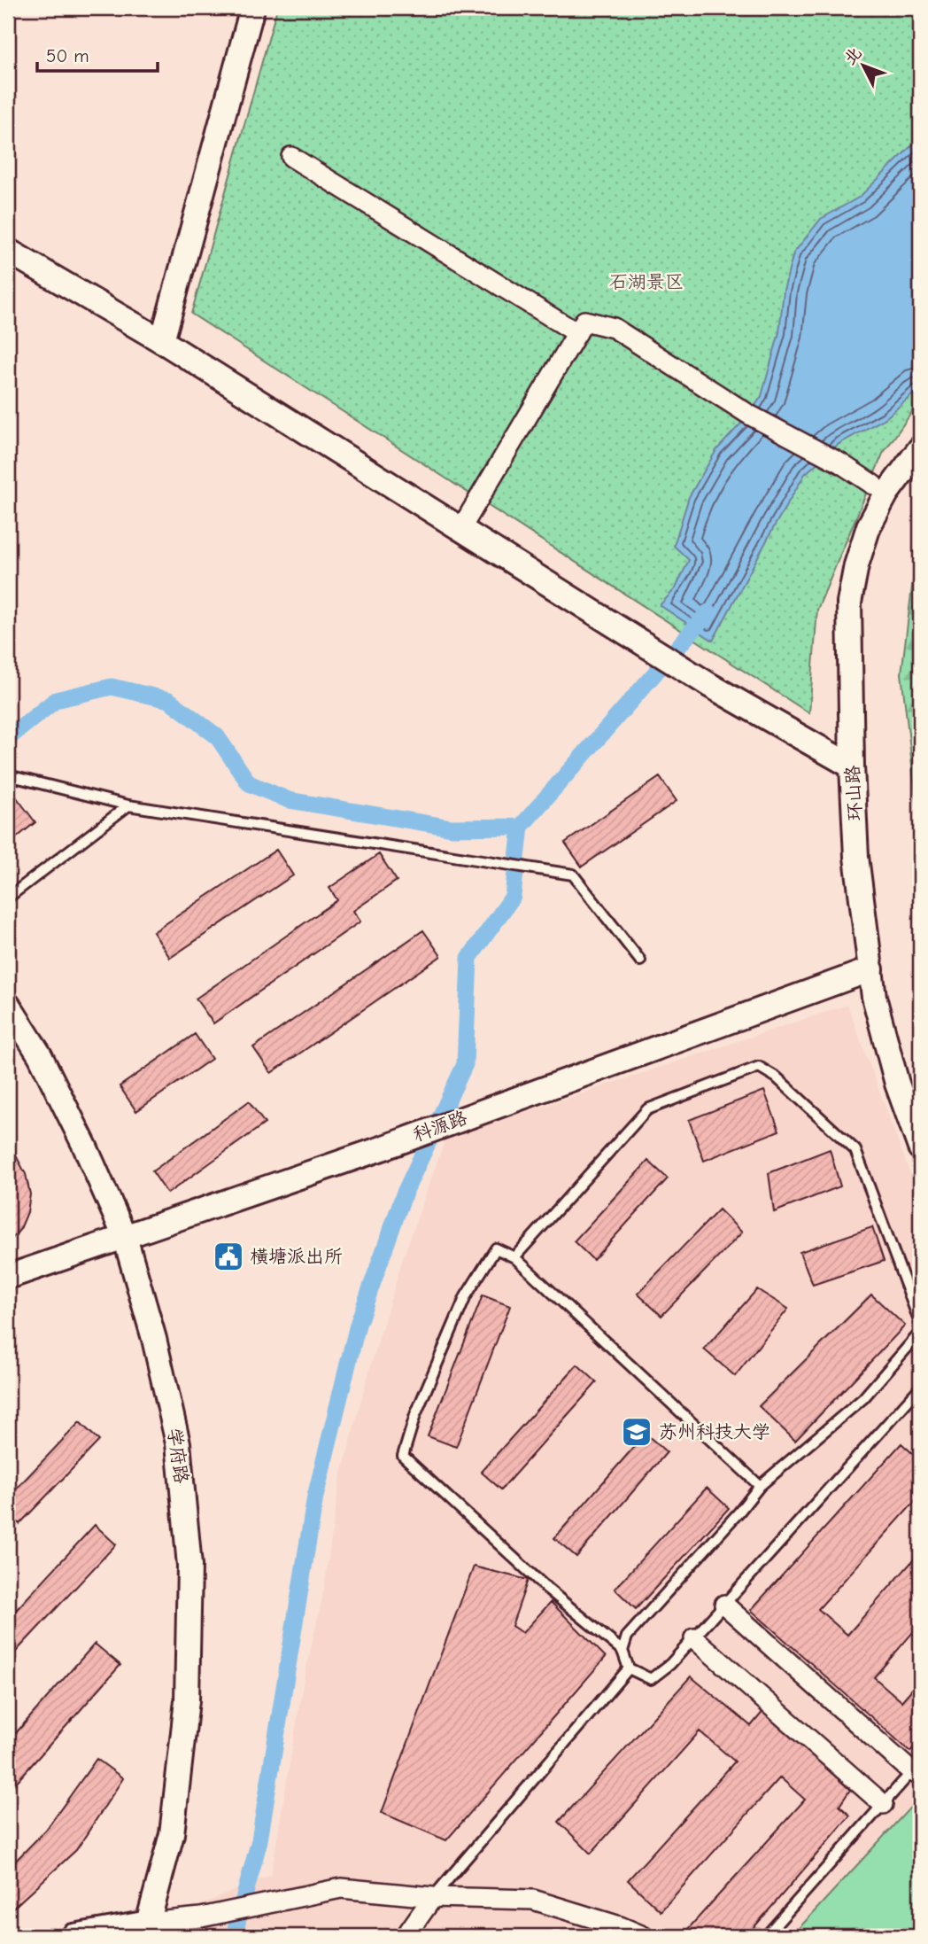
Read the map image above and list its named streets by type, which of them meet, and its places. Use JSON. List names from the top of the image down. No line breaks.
{"streets":{"street":["环山路","科源路","学府路"]},"crossings":[["环山路","科源路"],["科源路","学府路"]],"parks":["石湖景区"],"places":{"public building":["横塘派出所"],"school or university":["苏州科技大学"]},"scale_bar":"50 m","north":"top left"}
